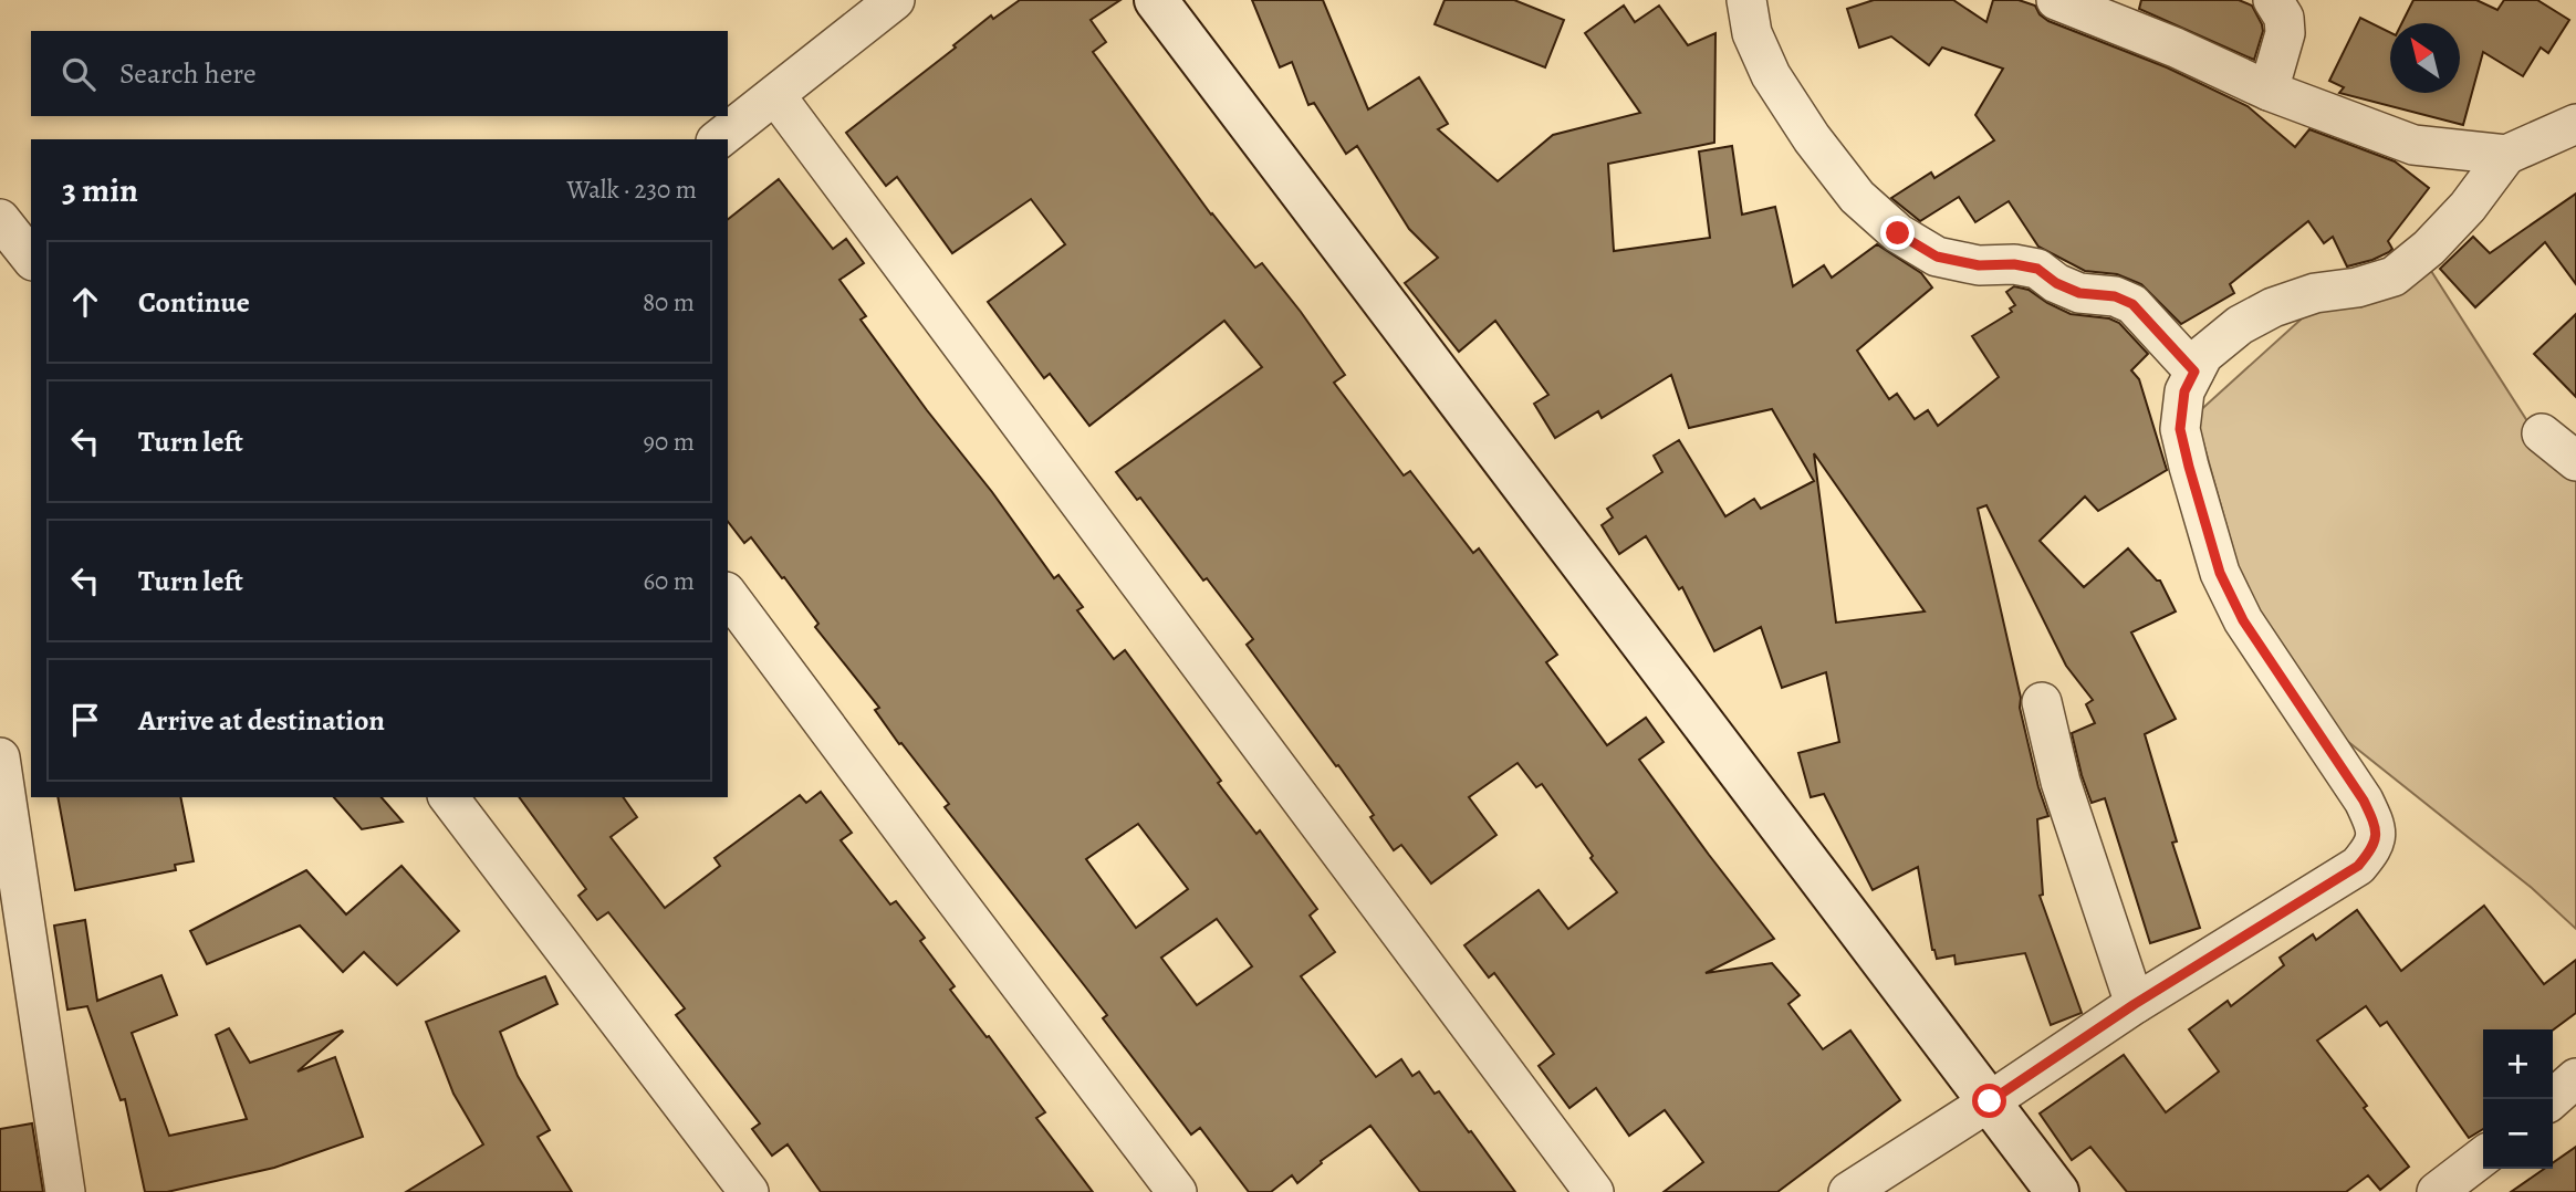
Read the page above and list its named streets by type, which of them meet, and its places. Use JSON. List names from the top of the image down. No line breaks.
{"north":"top left","page":{"search":"Search here","heading":["3 min","Walk · 230 m"],"list":[["Continue","80 m"],["Turn left","90 m"],["Turn left","60 m"],"Arrive at destination"],"map_buttons":["+","−"]}}
